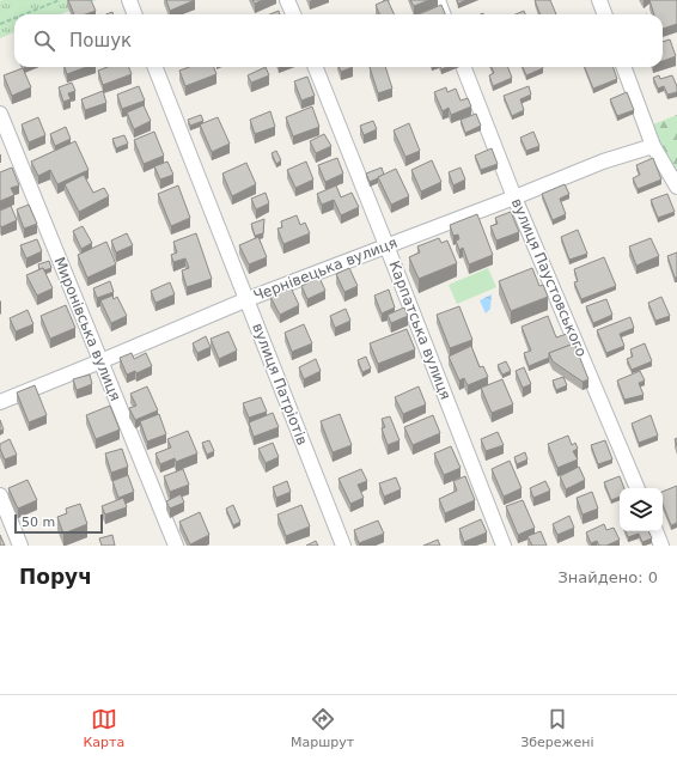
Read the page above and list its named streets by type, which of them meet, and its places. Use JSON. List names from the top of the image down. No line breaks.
{"streets":{"street":["Чернівецька вулиця","вулиця Паустовського","Миронівська вулиця","Карпатська вулиця","вулиця Патріотів"]},"crossings":[["Чернівецька вулиця","вулиця Паустовського"],["Чернівецька вулиця","Миронівська вулиця"],["Чернівецька вулиця","Карпатська вулиця"],["Чернівецька вулиця","вулиця Патріотів"]],"scale_bar":"50 m","page":{"search":"Пошук","scale":"50 m","heading":["Поруч","Знайдено: 0"],"nav":["Карта","Маршрут","Збережені"]}}
